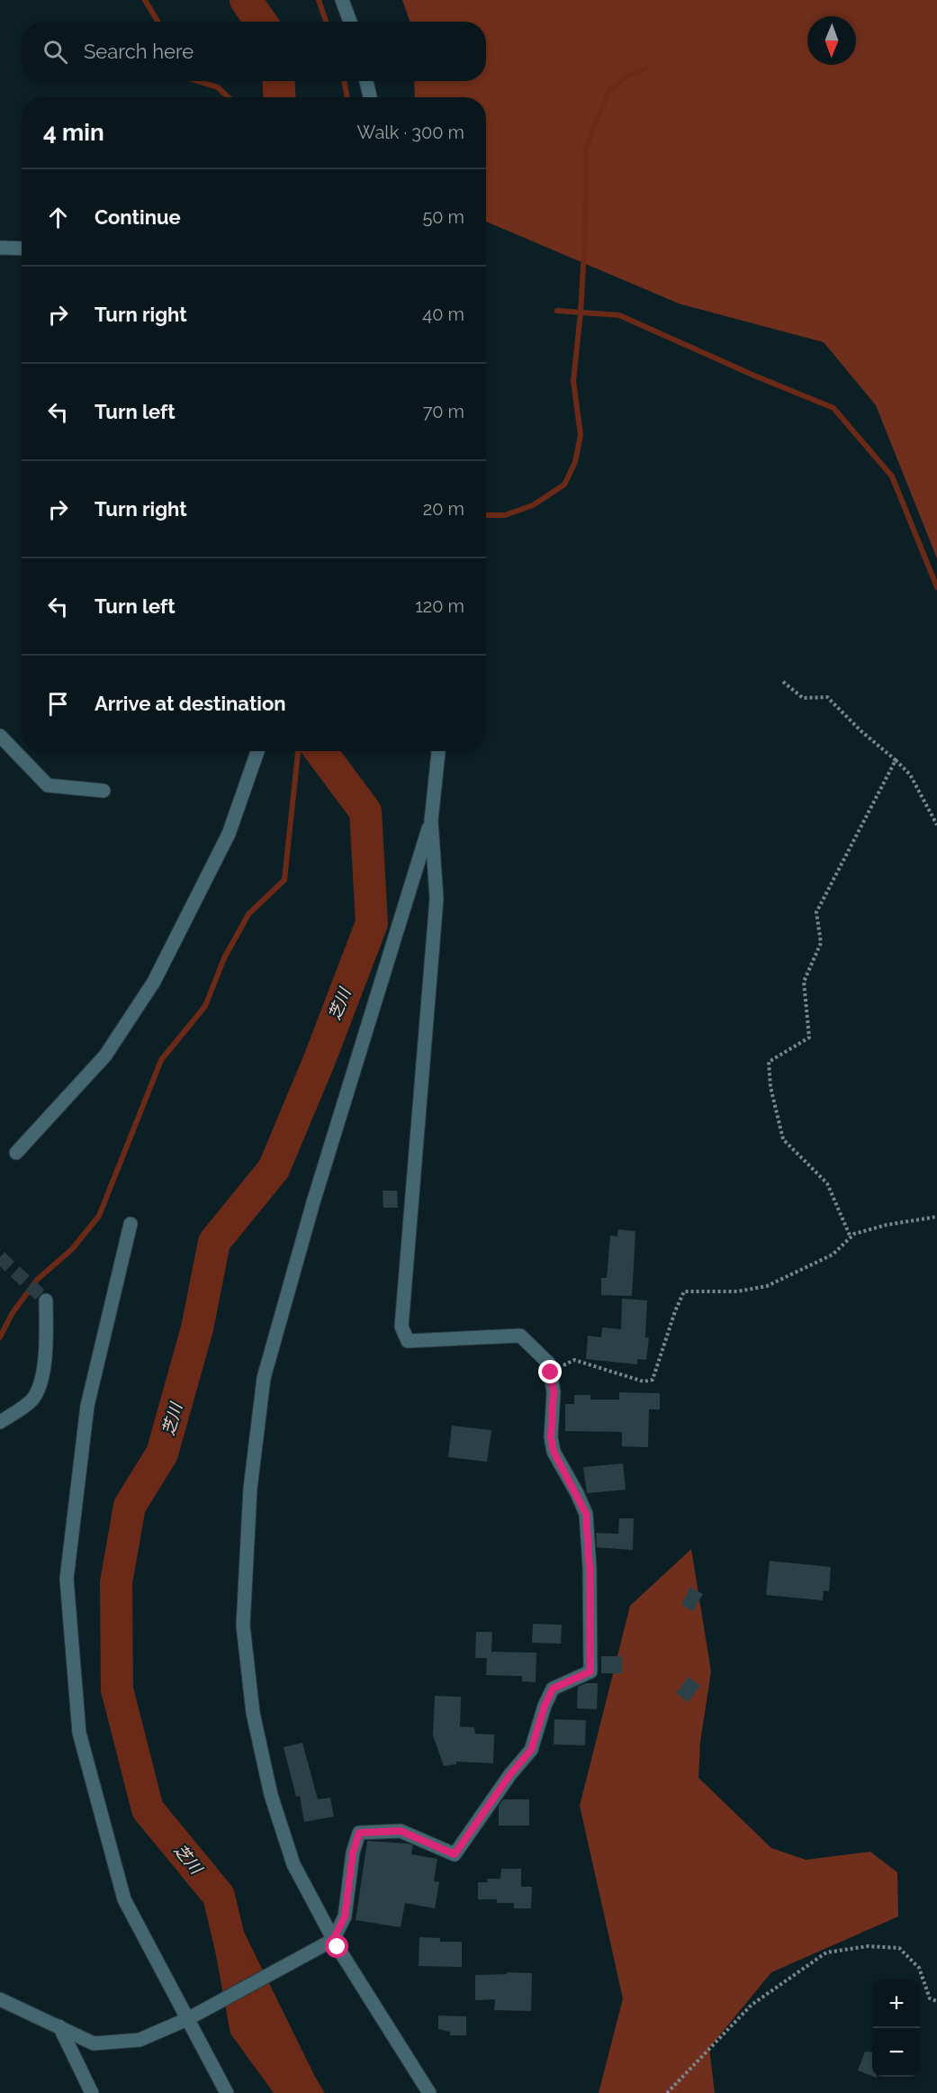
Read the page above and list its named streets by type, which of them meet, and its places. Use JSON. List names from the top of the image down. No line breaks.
{"water":["芝川"],"north":"bottom","page":{"search":"Search here","heading":["4 min","Walk · 300 m"],"list":[["Continue","50 m"],["Turn right","40 m"],["Turn left","70 m"],["Turn right","20 m"],["Turn left","120 m"],"Arrive at destination"],"map_buttons":["+","−"]}}
